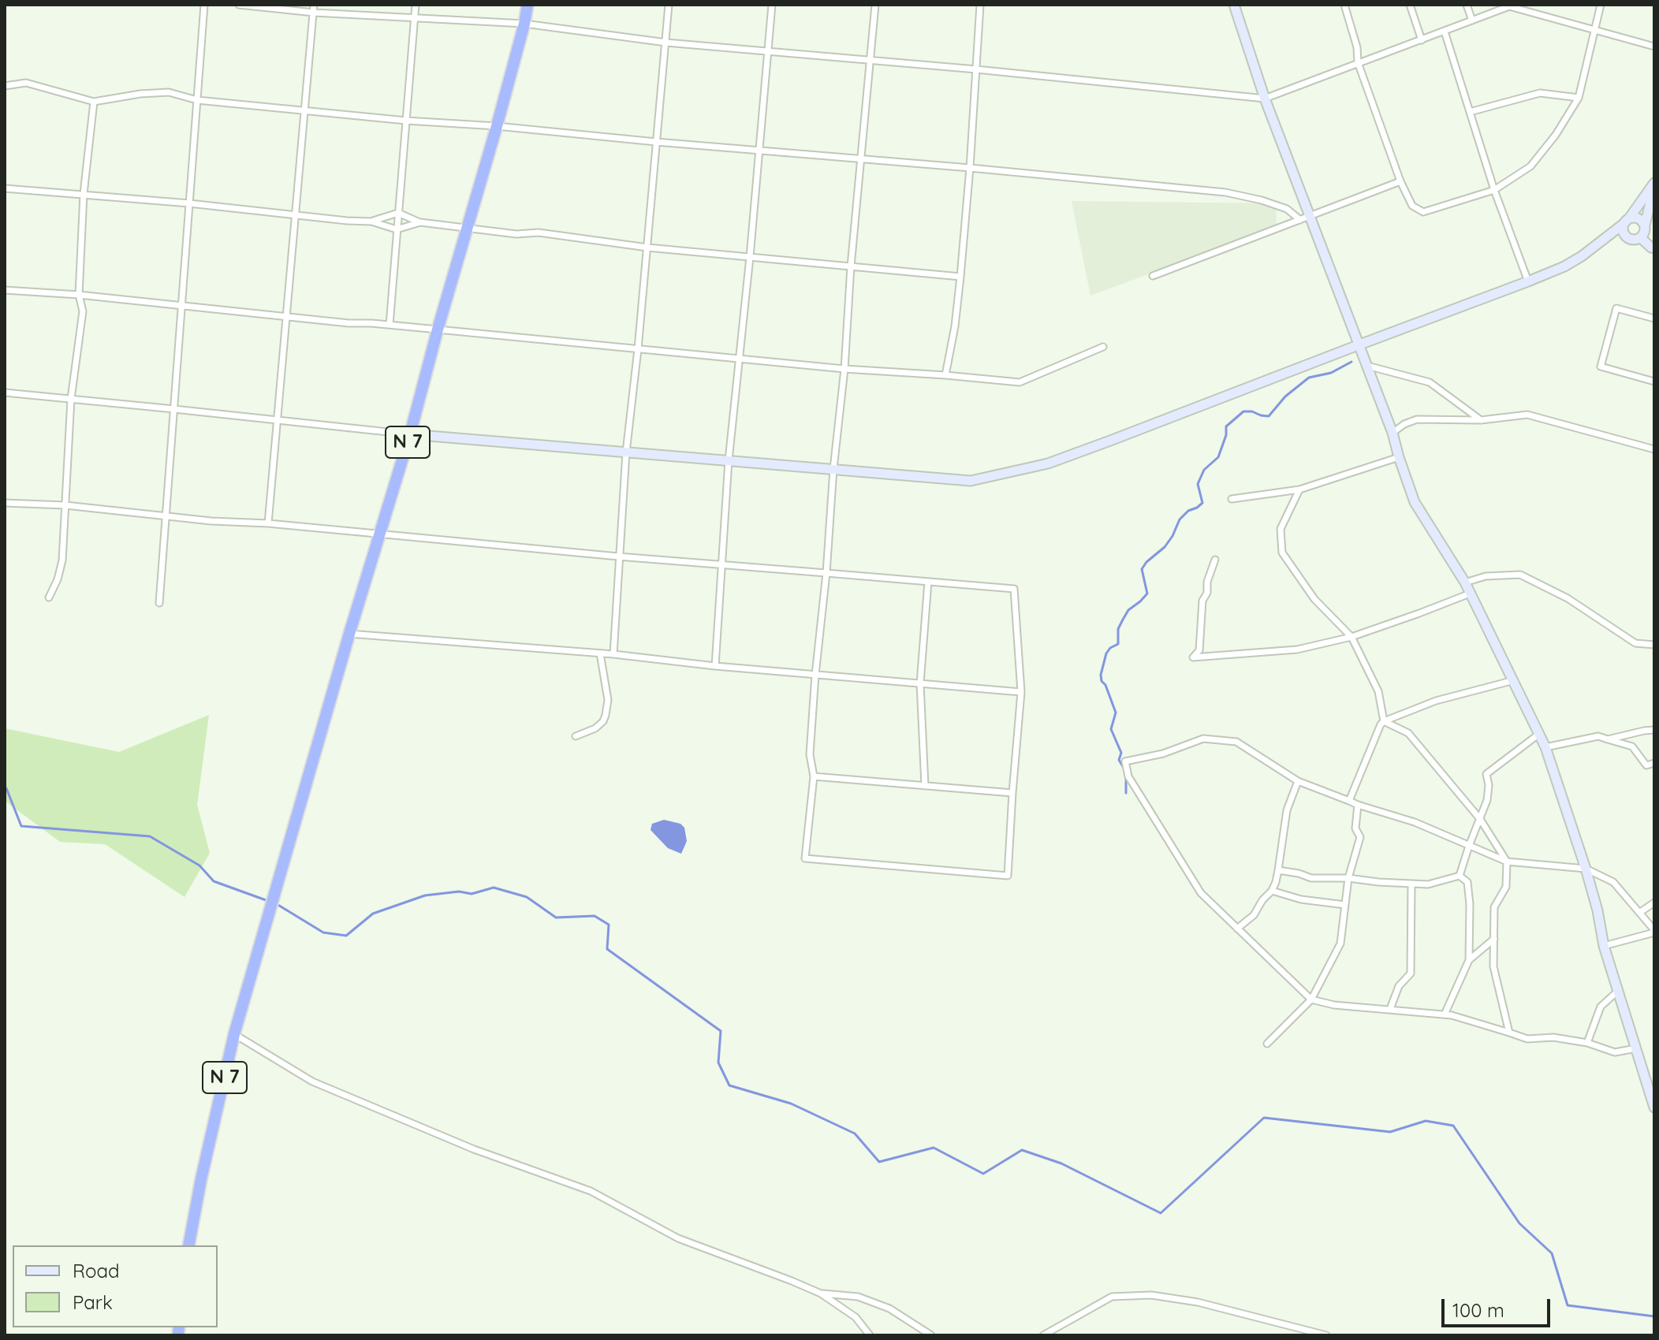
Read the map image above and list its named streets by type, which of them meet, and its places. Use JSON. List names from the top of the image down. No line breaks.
{"streets":{"highway":["N 7"]},"legend":["Road","Park"],"scale_bar":"100 m"}
